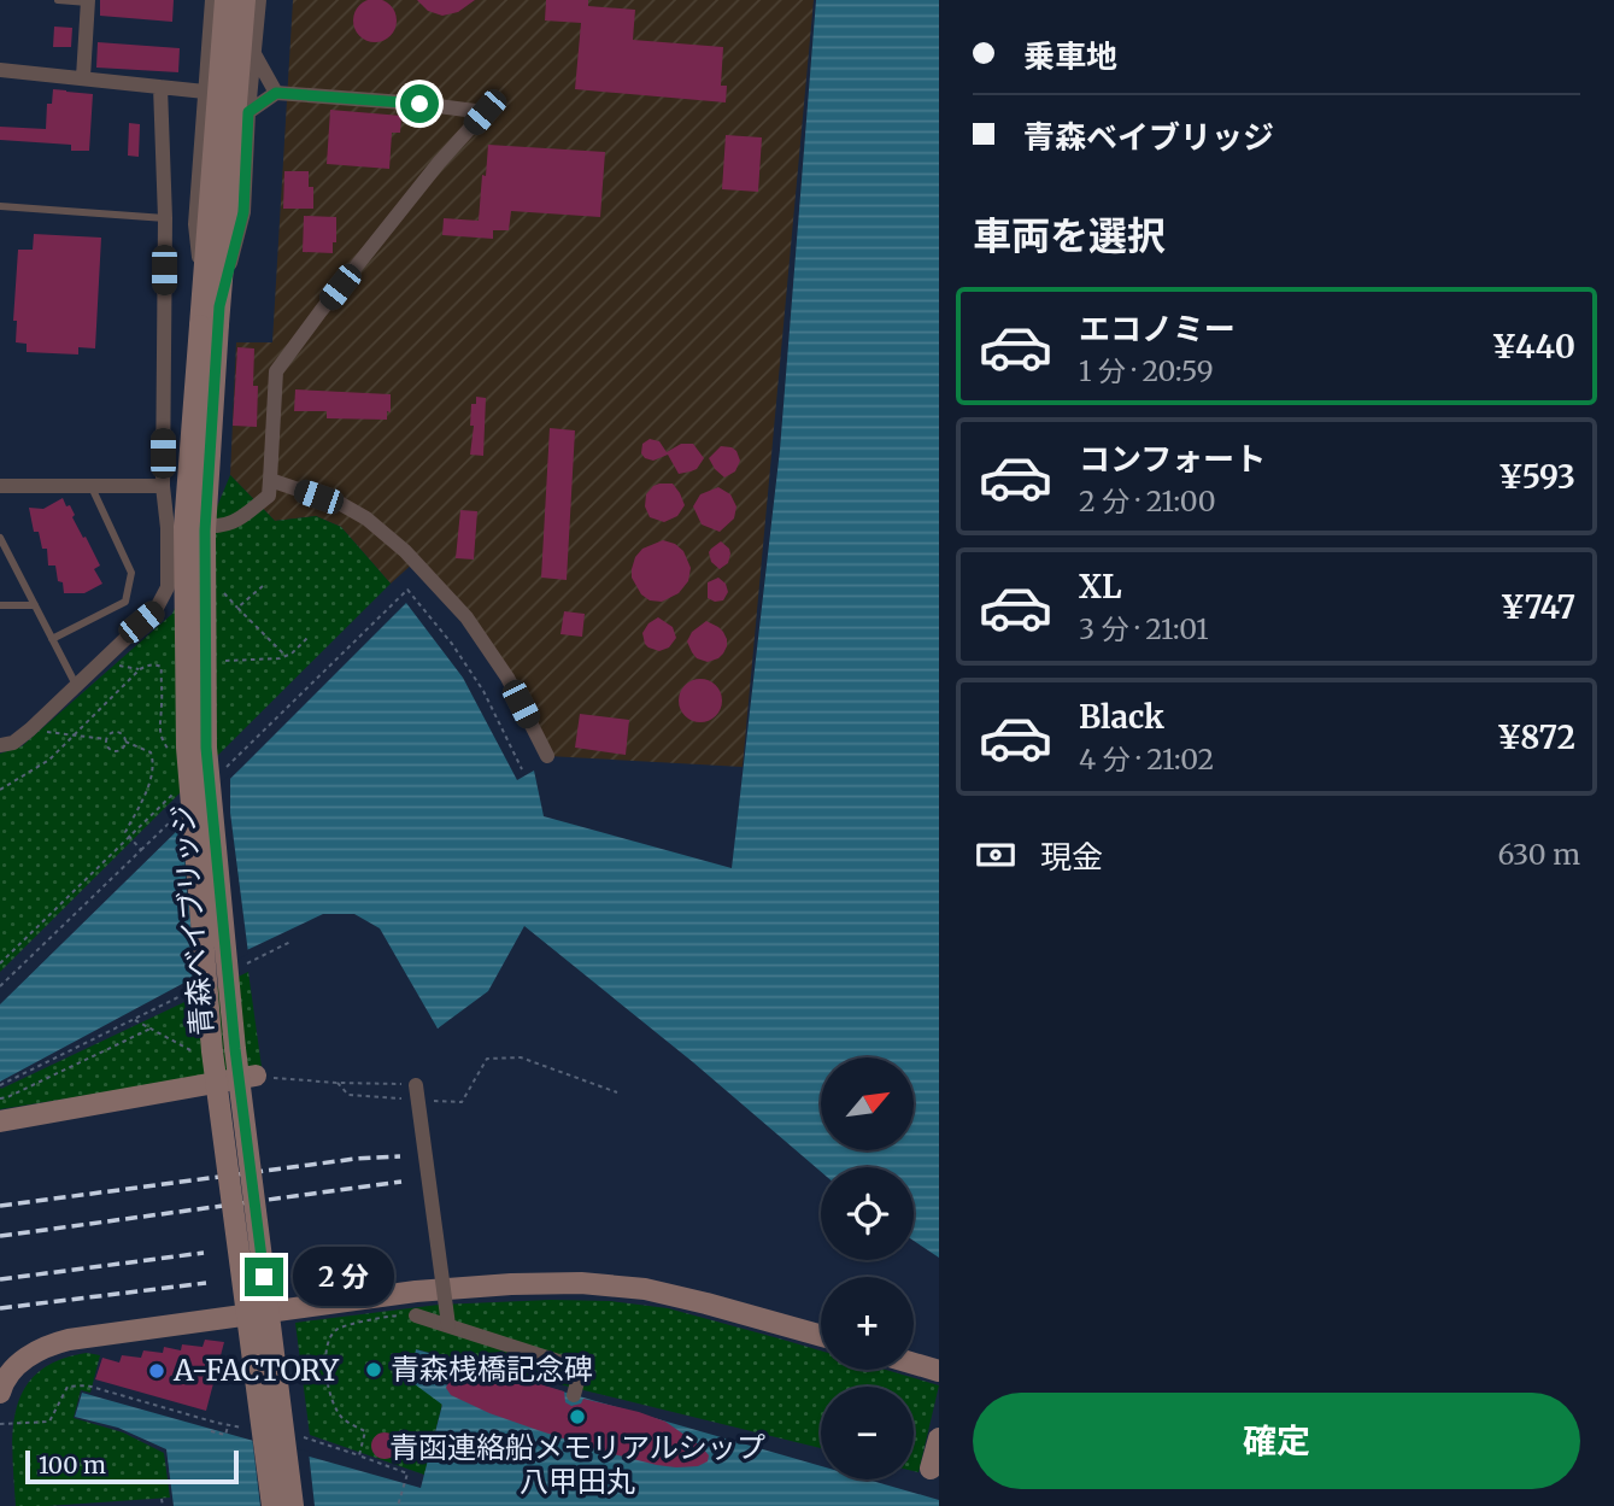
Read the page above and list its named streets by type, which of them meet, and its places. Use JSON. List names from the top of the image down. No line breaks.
{"streets":{"street":["青森ベイブリッジ"]},"places":["青森桟橋記念碑","A-FACTORY","青函連絡船メモリアルシップ 八甲田丸"],"scale_bar":"100 m","north":"top right","page":{"banner":["乗車地","青森ベイブリッジ"],"heading":"車両を選択","list":[{"name":"エコノミー","note":"1 分 · 20:59","value":"¥440"},{"name":"コンフォート","note":"2 分 · 21:00","value":"¥593"},{"name":"XL","note":"3 分 · 21:01","value":"¥747"},{"name":"Black","note":"4 分 · 21:02","value":"¥872"}],"pay":["現金","630 m"],"map_buttons":["+","−"],"bubble":"2 分","buttons":"確定","scale":"100 m"}}
